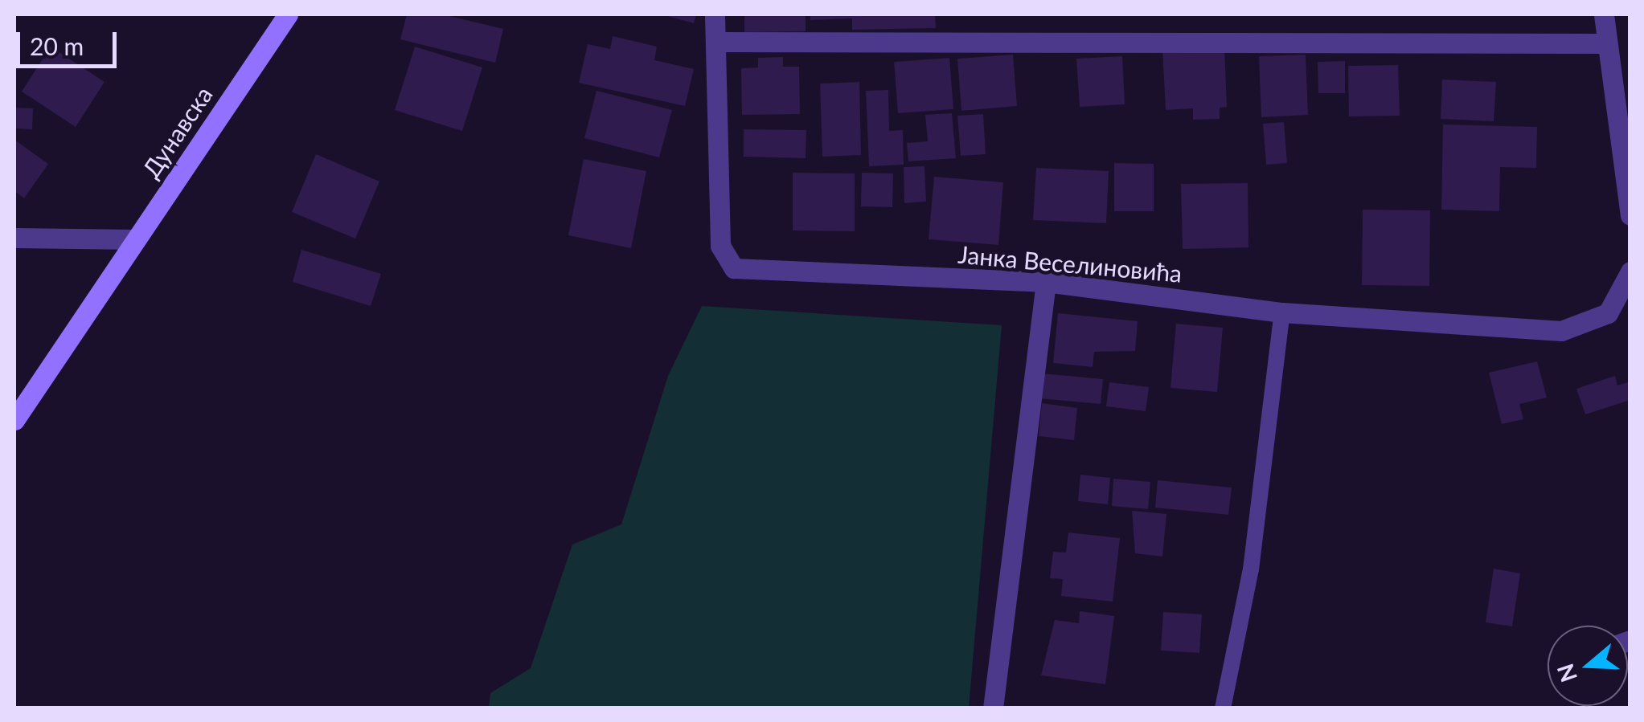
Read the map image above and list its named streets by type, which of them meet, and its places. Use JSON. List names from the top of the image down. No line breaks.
{"streets":{"street":["Дунавска","Јанка Веселиновића"]},"scale_bar":"20 m","north":"left"}
